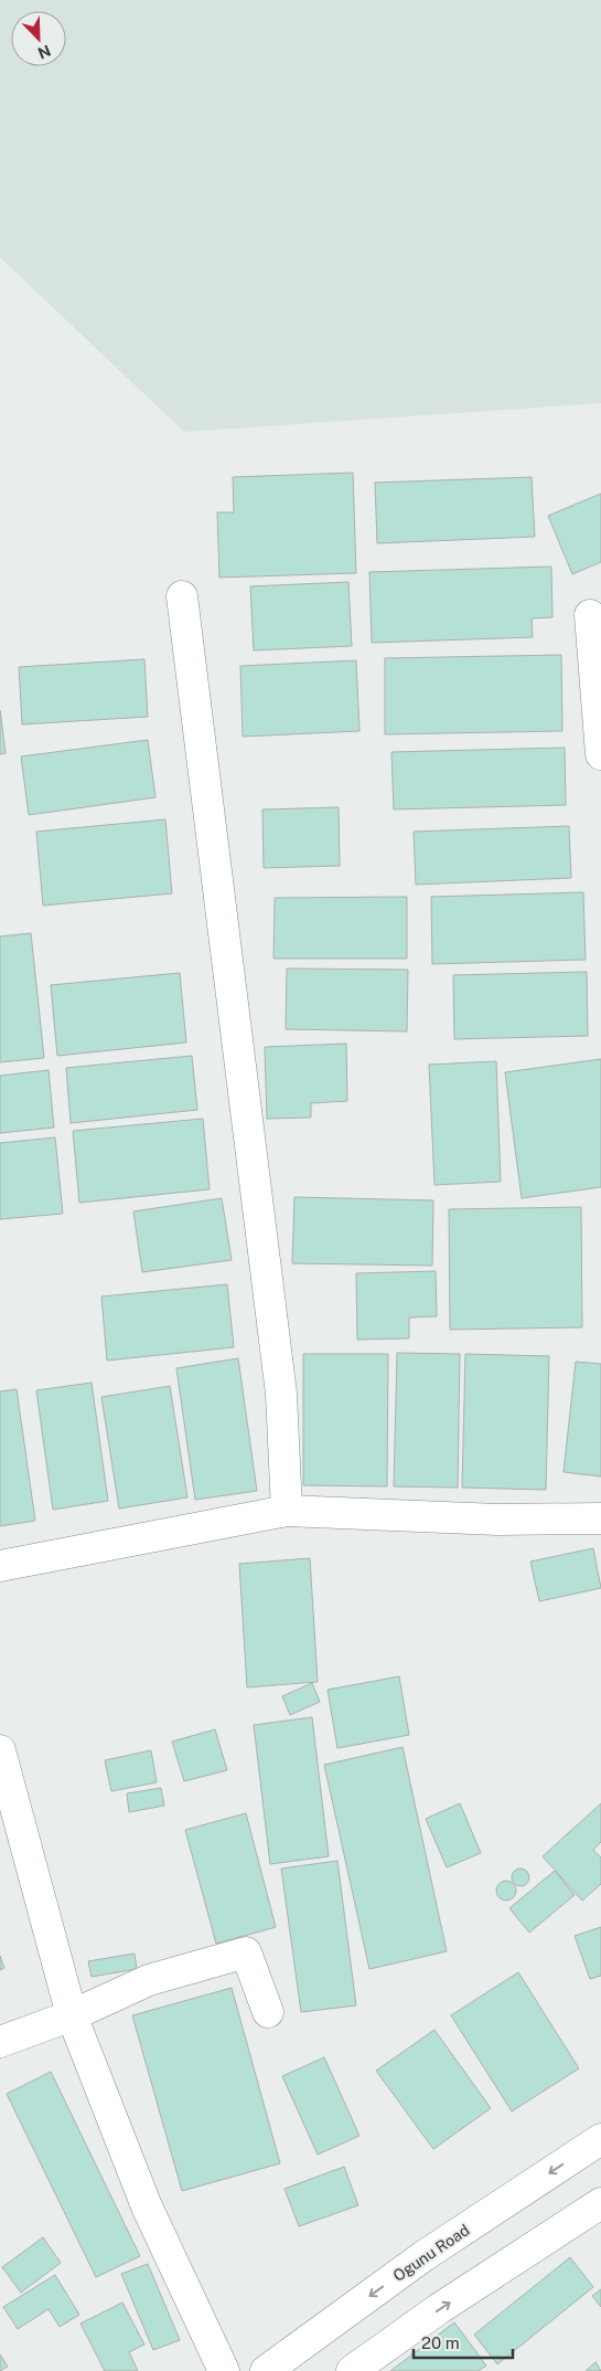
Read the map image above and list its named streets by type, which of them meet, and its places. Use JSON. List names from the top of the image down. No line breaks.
{"streets":{"street":["Ogunu Road"]},"scale_bar":"20 m","north":"bottom right"}
